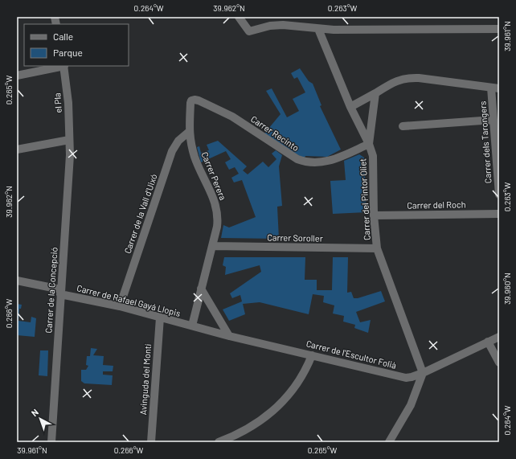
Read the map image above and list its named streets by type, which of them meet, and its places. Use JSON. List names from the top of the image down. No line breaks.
{"streets":{"street":["el Pla","Carrer Recinto","Carrer dels Tarongers","Carrer Perera","Carrer del Pintor Oliet","Carrer del Roch","Carrer de la Vall d'Uixó","Carrer Soroller","Carrer de la Concepció","Carrer de Rafael Gayá Llopis","Carrer de l'Escultor Folià","Avinguda del Montí"]},"crossings":[["el Pla","Carrer de la Concepció"],["Carrer Recinto","Carrer Perera"],["Carrer Recinto","Carrer del Pintor Oliet"],["Carrer Perera","Carrer de la Vall d'Uixó"],["Carrer Perera","Carrer Soroller"],["Carrer Perera","Carrer de Rafael Gayá Llopis"],["Carrer Perera","Carrer de l'Escultor Folià"],["Carrer del Pintor Oliet","Carrer del Roch"],["Carrer del Pintor Oliet","Carrer Soroller"],["Carrer del Pintor Oliet","Carrer de l'Escultor Folià"],["Carrer de la Vall d'Uixó","Carrer de Rafael Gayá Llopis"],["Carrer de la Concepció","Carrer de Rafael Gayá Llopis"],["Carrer de Rafael Gayá Llopis","Carrer de l'Escultor Folià"],["Carrer de Rafael Gayá Llopis","Avinguda del Montí"]],"legend":["Calle","Parque"],"north":"top left","coordinates":["0.264°W","39.962°N","0.263°W","39.961°N","0.265°W","39.960°N","0.266°W"]}
